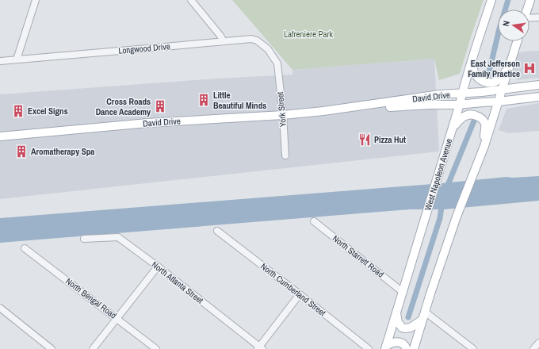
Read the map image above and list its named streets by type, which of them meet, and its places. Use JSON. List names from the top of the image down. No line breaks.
{"streets":{"main road":["David Drive","West Napoleon Avenue"],"street":["Longwood Drive","York Street","North Starrett Road","North Atlanta Street","North Cumberland Street","North Bengal Road"]},"crossings":[["Longwood Drive","York Street"],["David Drive","York Street"],["David Drive","West Napoleon Avenue"],["West Napoleon Avenue","North Starrett Road"]],"parks":["Lafreniere Park"],"places":{"hospital":["East Jefferson Family Practice"],"building":["Little Beautiful Minds","Cross Roads Dance Academy","Excel Signs","Aromatherapy Spa"],"restaurant":["Pizza Hut"]},"north":"left"}
